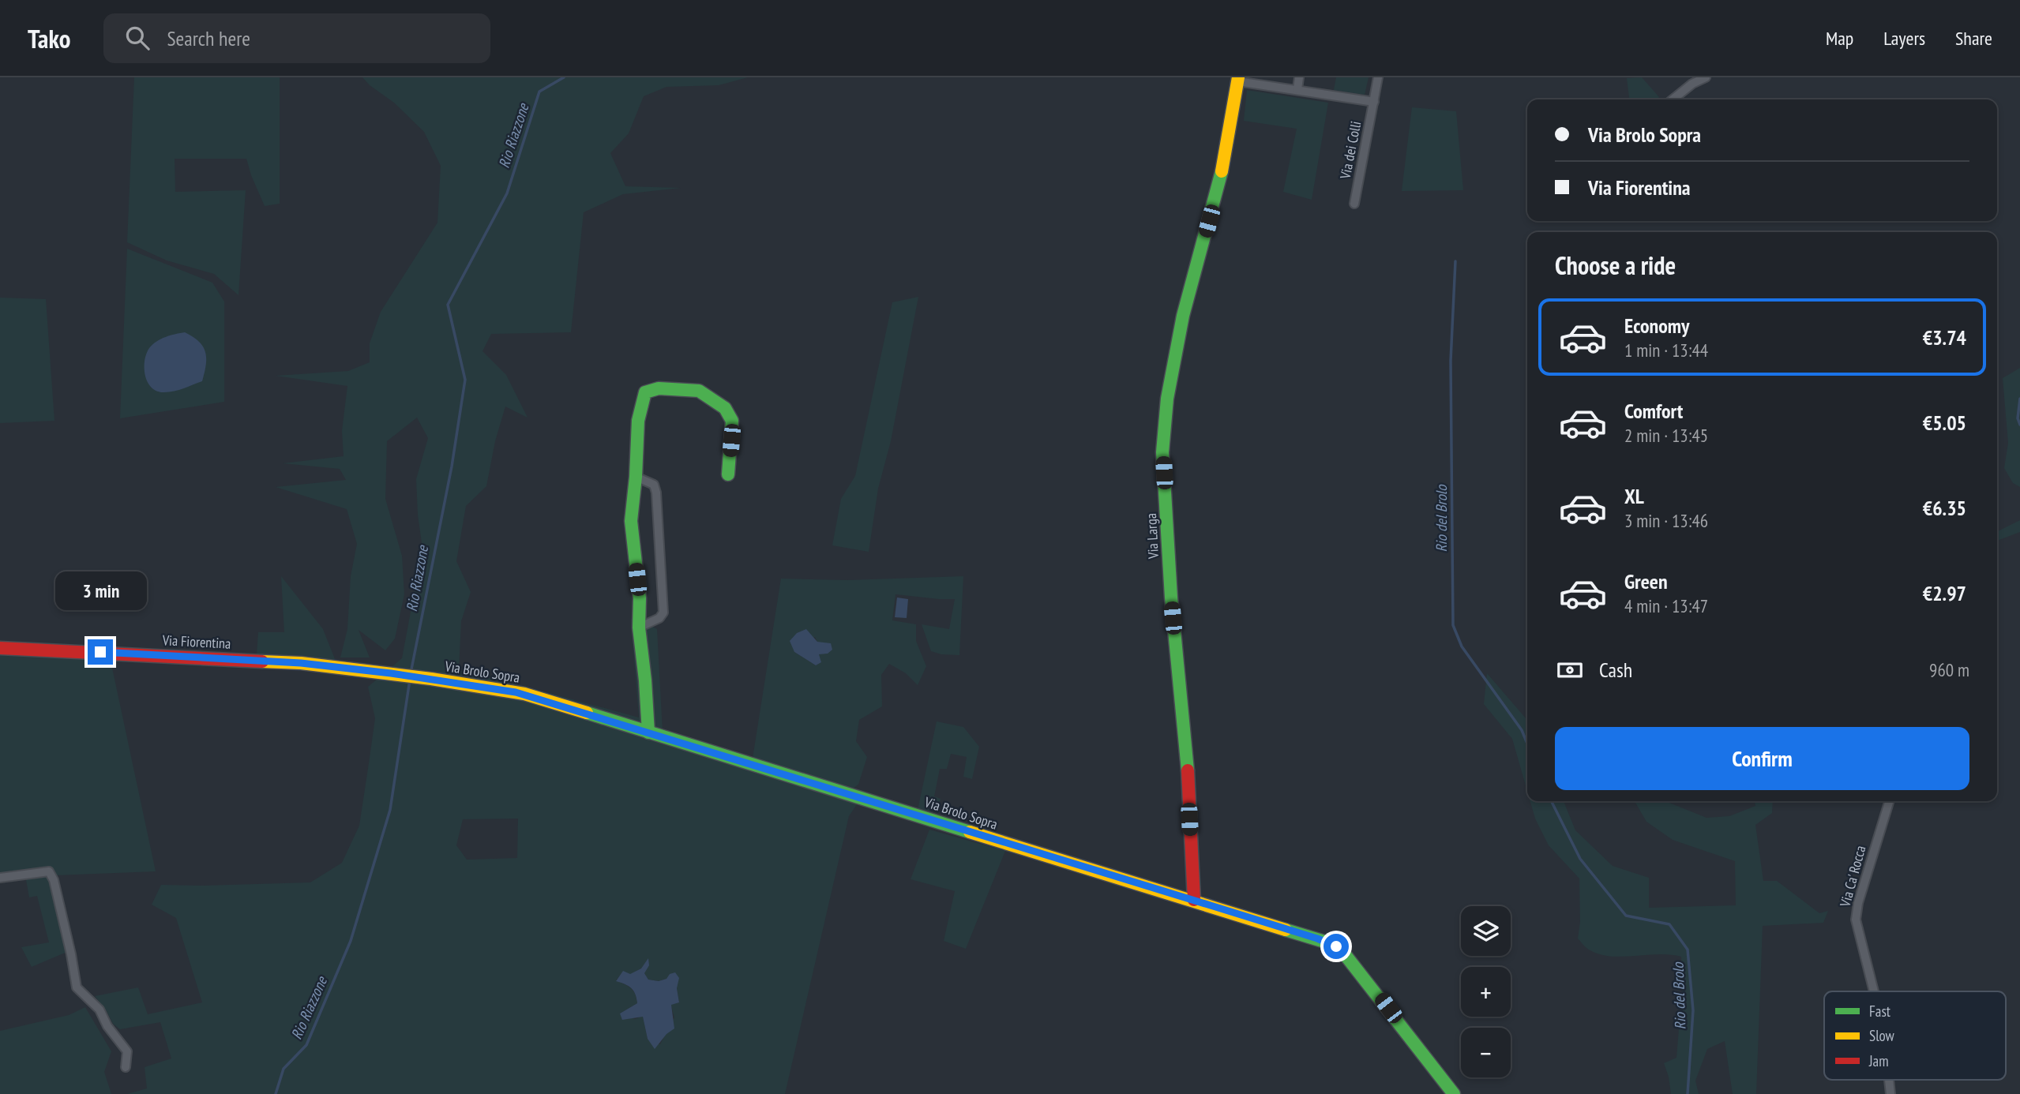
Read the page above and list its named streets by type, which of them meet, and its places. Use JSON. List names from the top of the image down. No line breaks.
{"streets":{"street":["Via dei Colli","Via Larga","Via Fiorentina","Via Brolo Sopra","Via Ca' Rocca"]},"crossings":[["Via Larga","Via Brolo Sopra"],["Via Fiorentina","Via Brolo Sopra"]],"water":["Rio Riazzone","Rio del Brolo"],"legend":["Fast","Slow","Jam"],"page":{"header":"Tako","search":"Search here","nav":["Map","Layers","Share"],"banner":["Via Brolo Sopra","Via Fiorentina"],"heading":"Choose a ride","list":[{"name":"Economy","note":"1 min · 13:44","value":"€3.74"},{"name":"Comfort","note":"2 min · 13:45","value":"€5.05"},{"name":"XL","note":"3 min · 13:46","value":"€6.35"},{"name":"Green","note":"4 min · 13:47","value":"€2.97"}],"bubble":"3 min","pay":["Cash","960 m"],"buttons":"Confirm","map_buttons":["+","−"]}}
